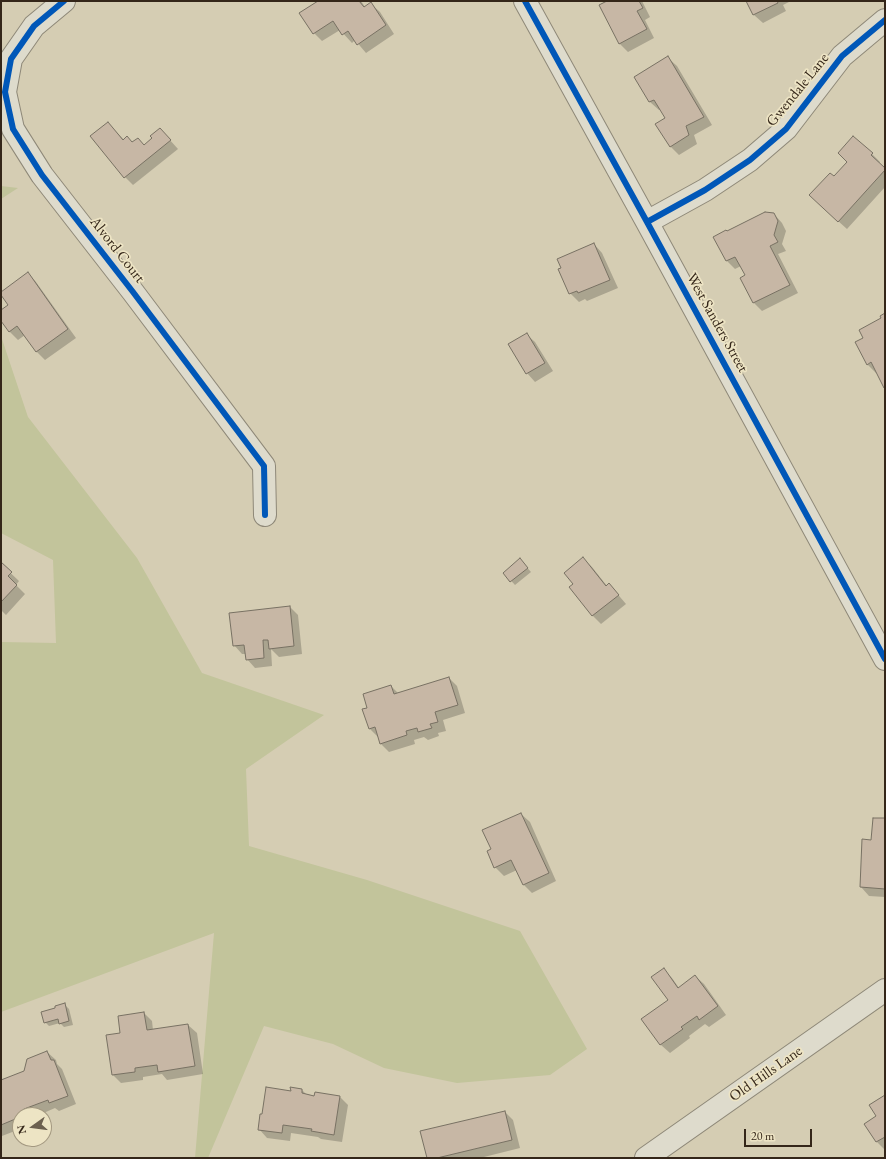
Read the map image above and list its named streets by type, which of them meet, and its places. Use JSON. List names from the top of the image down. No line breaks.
{"streets":{"street":["Gwendale Lane","Alvord Court","West Sanders Street","Old Hills Lane"]},"crossings":[["Gwendale Lane","West Sanders Street"]],"scale_bar":"20 m","north":"left"}
